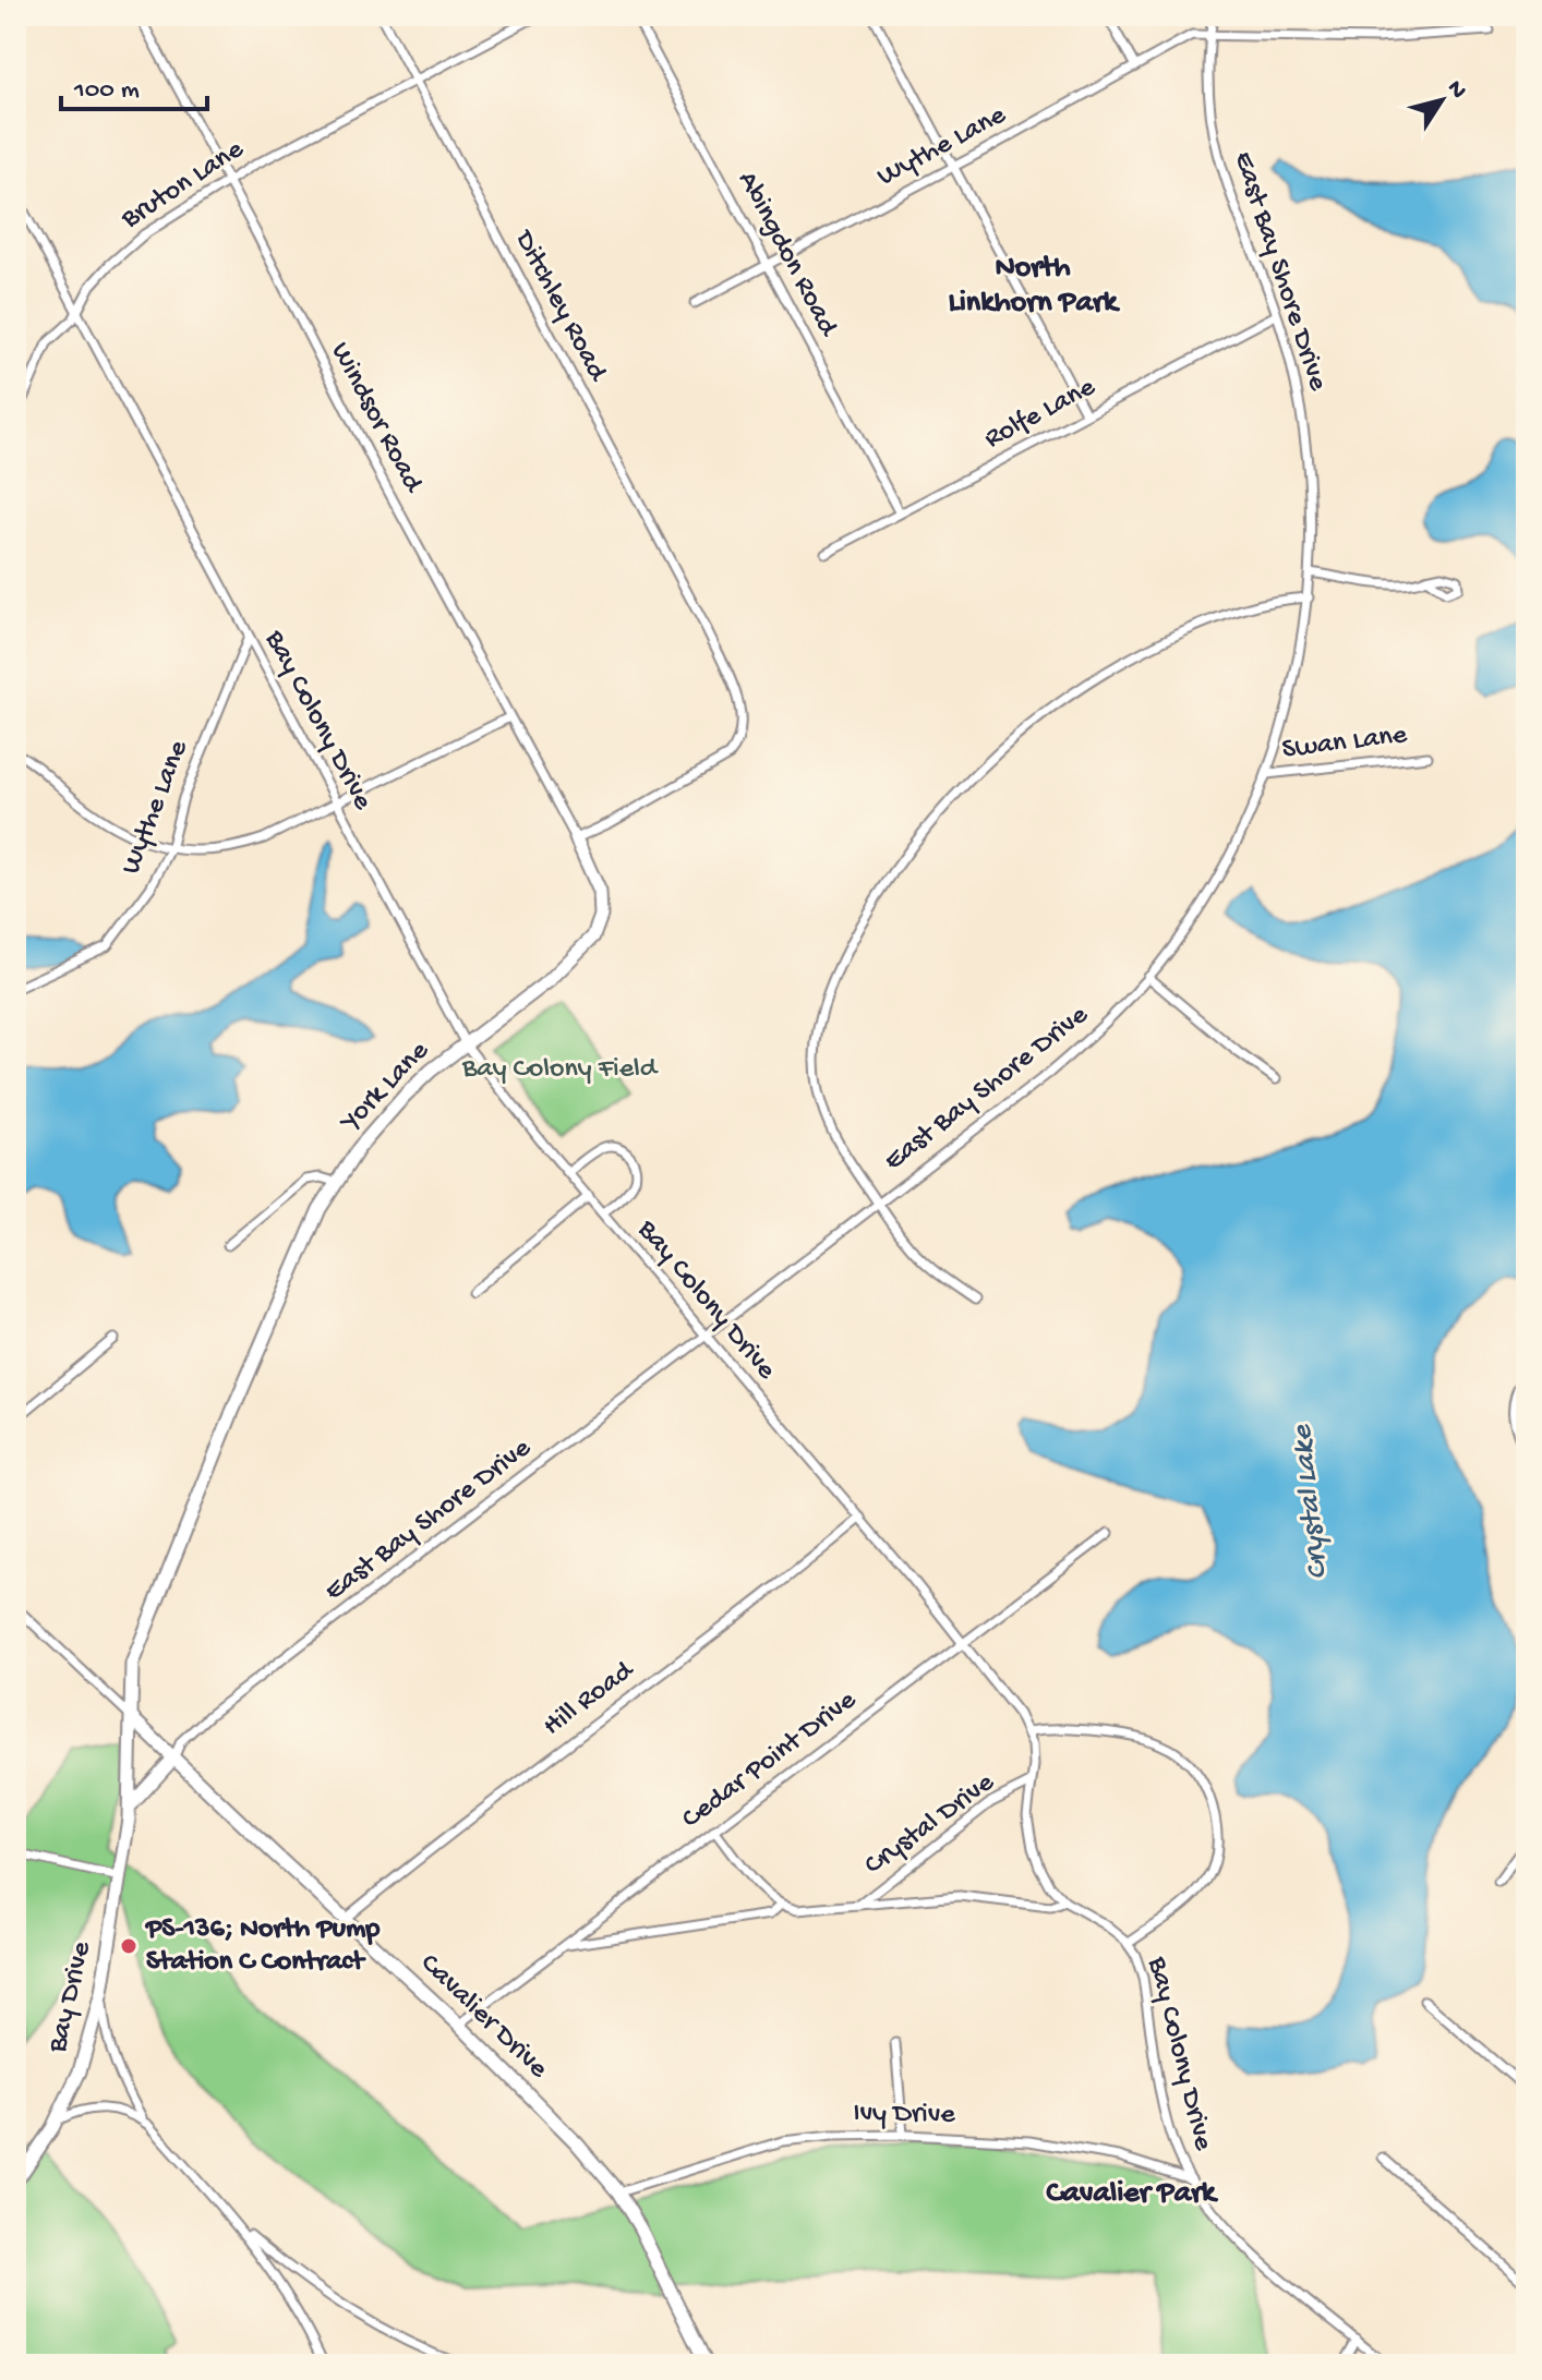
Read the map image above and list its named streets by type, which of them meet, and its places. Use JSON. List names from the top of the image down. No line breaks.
{"streets":{"street":["Wythe Lane","Bruton Lane","Abingdon Road","East Bay Shore Drive","Ditchley Road","Rolfe Lane","Windsor Road","Bay Colony Drive","Swan Lane","York Lane","Hill Road","Cedar Point Drive","Crystal Drive","Bay Drive","Cavalier Drive","Ivy Drive"]},"crossings":[["Wythe Lane","Abingdon Road"],["Wythe Lane","East Bay Shore Drive"],["Wythe Lane","Bay Colony Drive"],["Bruton Lane","Ditchley Road"],["Bruton Lane","Windsor Road"],["Bruton Lane","Bay Colony Drive"],["Abingdon Road","Rolfe Lane"],["East Bay Shore Drive","Rolfe Lane"],["East Bay Shore Drive","Bay Colony Drive"],["East Bay Shore Drive","Swan Lane"],["East Bay Shore Drive","Cavalier Drive"],["Ditchley Road","Windsor Road"],["Ditchley Road","York Lane"],["Windsor Road","York Lane"],["Bay Colony Drive","York Lane"],["Bay Colony Drive","Hill Road"],["Bay Colony Drive","Cedar Point Drive"],["Bay Colony Drive","Crystal Drive"],["Bay Colony Drive","Ivy Drive"],["York Lane","Bay Drive"],["York Lane","Cavalier Drive"],["Hill Road","Cavalier Drive"],["Cedar Point Drive","Cavalier Drive"],["Bay Drive","Cavalier Drive"],["Cavalier Drive","Ivy Drive"]],"districts":["North Linkhorn Park","Cavalier Park"],"water":["Crystal Lake"],"parks":["Bay Colony Field"],"places":["PS-136; North Pump Station C Contract"],"scale_bar":"100 m","north":"top right"}
